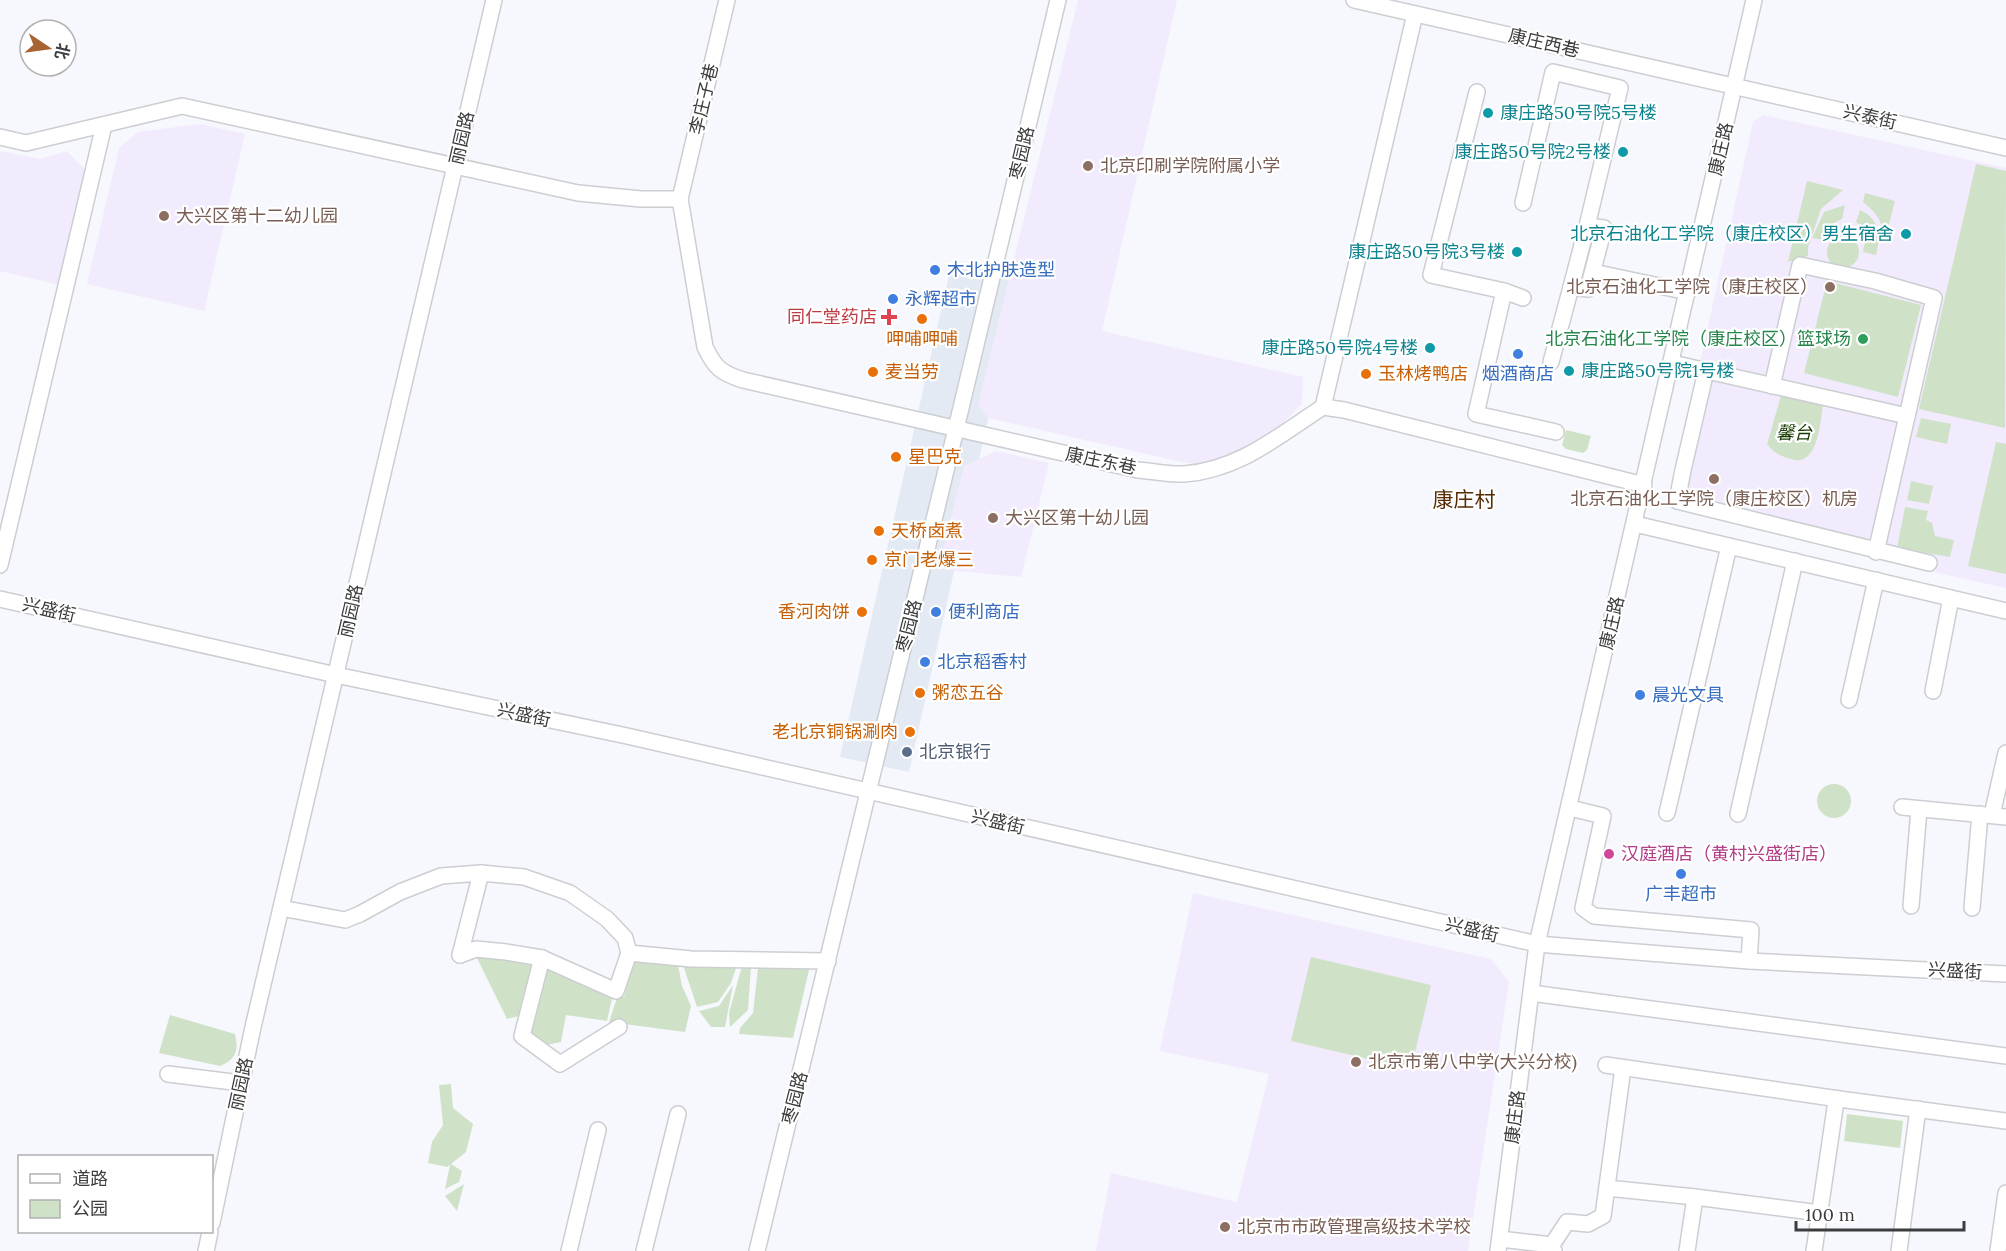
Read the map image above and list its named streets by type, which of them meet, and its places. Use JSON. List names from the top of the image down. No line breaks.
{"streets":{"street":["康庄西巷","李庄子巷","兴泰街","丽园路","康庄路","枣园路","康庄东巷","兴盛街"]},"crossings":[["康庄西巷","兴泰街"],["康庄西巷","康庄路"],["李庄子巷","康庄东巷"],["兴泰街","康庄路"],["丽园路","兴盛街"],["康庄路","兴盛街"],["枣园路","康庄东巷"],["枣园路","兴盛街"]],"districts":["康庄村"],"parks":["馨台"],"places":{"other":["康庄路50号院5号楼","康庄路50号院2号楼","北京印刷学院附属小学","大兴区第十二幼儿园","北京石油化工学院（康庄校区）男生宿舍","康庄路50号院3号楼","木北护肤造型","北京石油化工学院（康庄校区）","永辉超市","呷哺呷哺","北京石油化工学院（康庄校区）篮球场","康庄路50号院4号楼","烟酒商店","康庄路50号院1号楼","麦当劳","玉林烤鸭店","星巴克","北京石油化工学院（康庄校区）机房","大兴区第十幼儿园","天桥卤煮","京门老爆三","香河肉饼","便利商店","北京稻香村","粥恋五谷","晨光文具","老北京铜锅涮肉","北京银行","汉庭酒店（黄村兴盛街店）","广丰超市","北京市第八中学(大兴分校)","北京市市政管理高级技术学校"],"health":["同仁堂药店"]},"legend":["道路","公园"],"scale_bar":"100 m","north":"right"}
